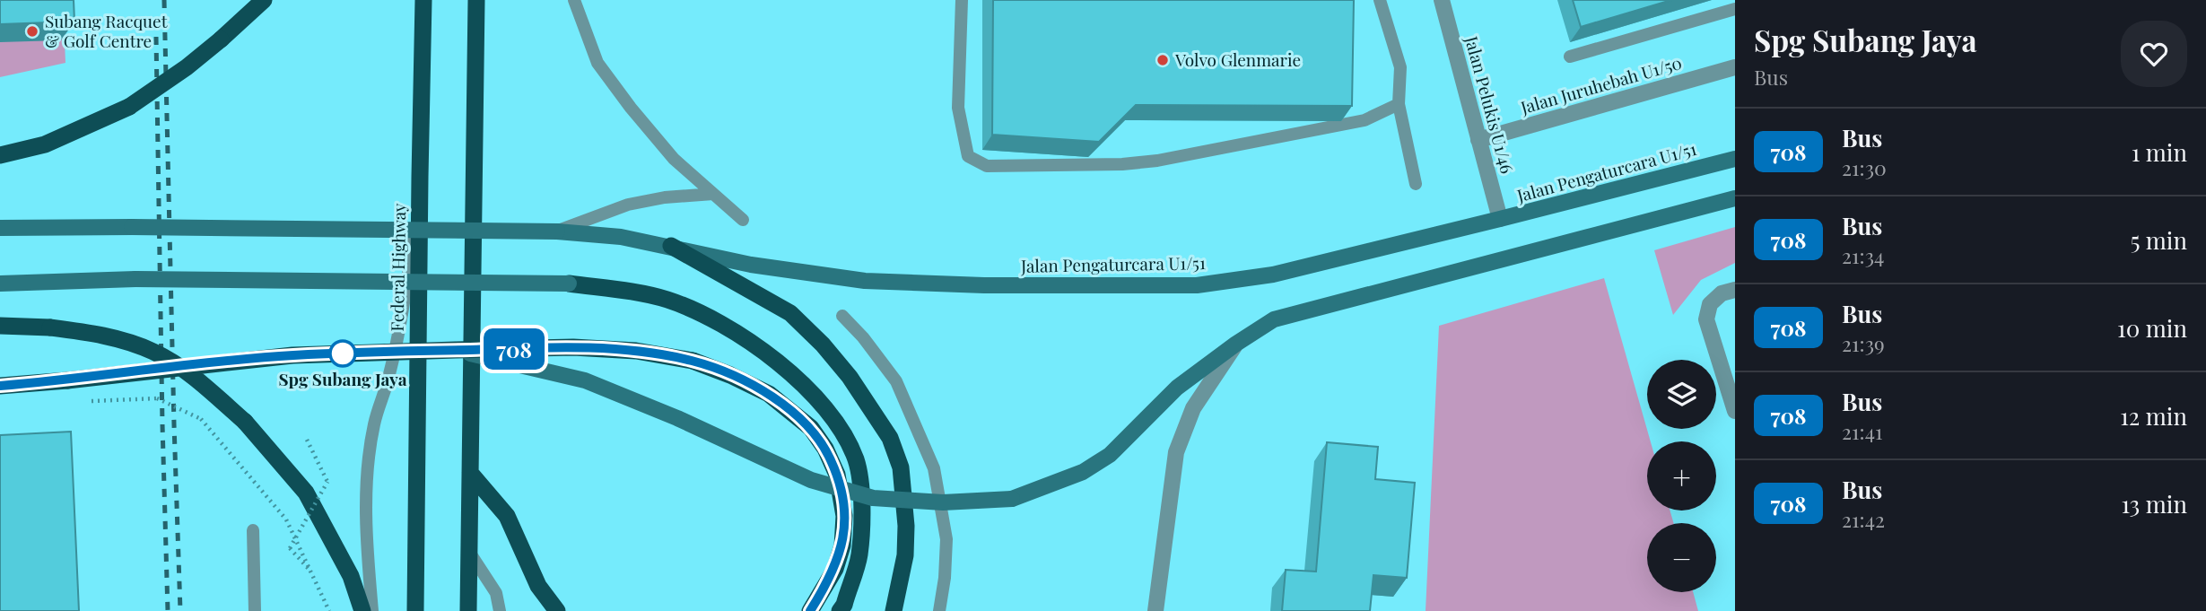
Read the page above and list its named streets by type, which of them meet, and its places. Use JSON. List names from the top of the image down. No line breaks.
{"streets":{"highway":["Federal Highway"],"main road":["Jalan Pengaturcara U1/51"],"street":["Jalan Juruhebah U1/50","Jalan Pelukis U1/46"]},"crossings":[["Jalan Juruhebah U1/50","Jalan Pelukis U1/46"],["Jalan Pelukis U1/46","Jalan Pengaturcara U1/51"]],"places":["Subang Racquet & Golf Centre","Volvo Glenmarie","Spg Subang Jaya"],"lines":["bus line 708"],"page":{"on_map":"708","heading":["Spg Subang Jaya","Bus"],"list":[{"mark":"708","name":"Bus","note":"21:30","value":"1 min"},{"mark":"708","name":"Bus","note":"21:34","value":"5 min"},{"mark":"708","name":"Bus","note":"21:39","value":"10 min"},{"mark":"708","name":"Bus","note":"21:41","value":"12 min"},{"mark":"708","name":"Bus","note":"21:42","value":"13 min"}],"map_buttons":["+","−"]}}
